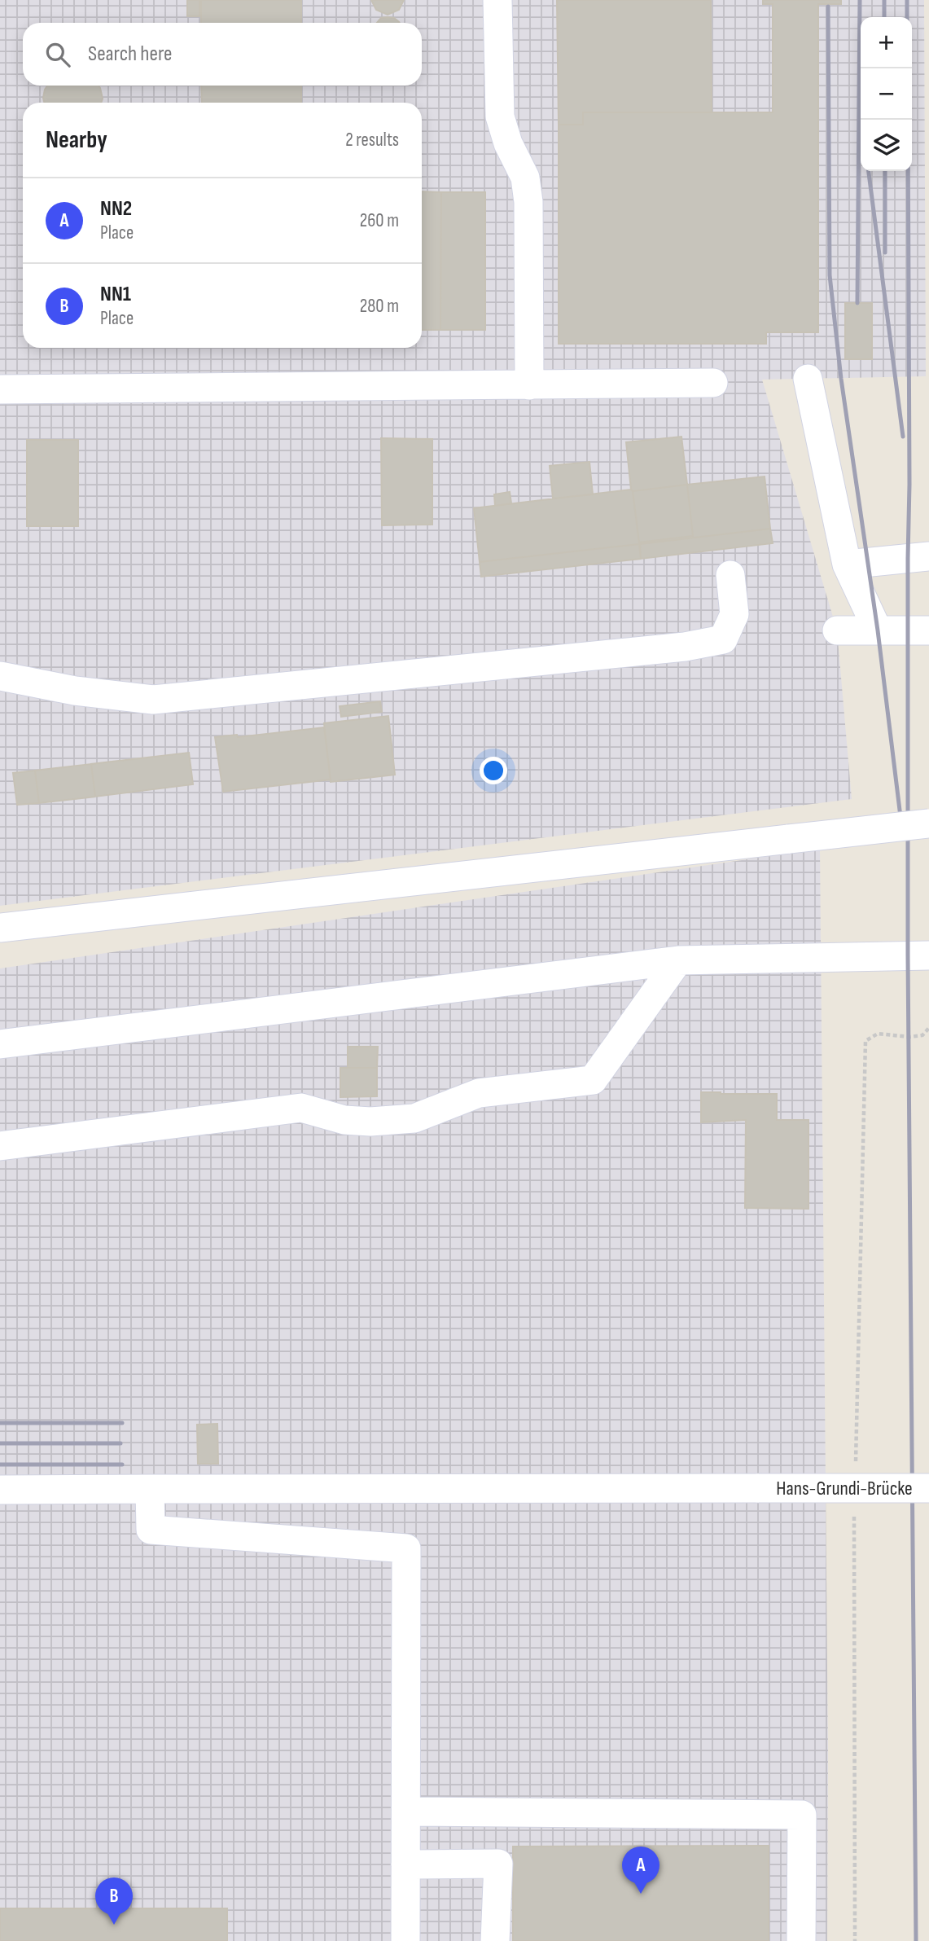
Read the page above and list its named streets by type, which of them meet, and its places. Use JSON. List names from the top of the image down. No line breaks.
{"streets":{"lane":["Hans-Grundi-Brücke"]},"page":{"map_buttons":["+","−"],"search":"Search here","heading":["Nearby","2 results"],"list":[{"mark":"A","name":"NN2","note":"Place","value":"260 m"},{"mark":"B","name":"NN1","note":"Place","value":"280 m"}],"pins":["A","B"]}}
